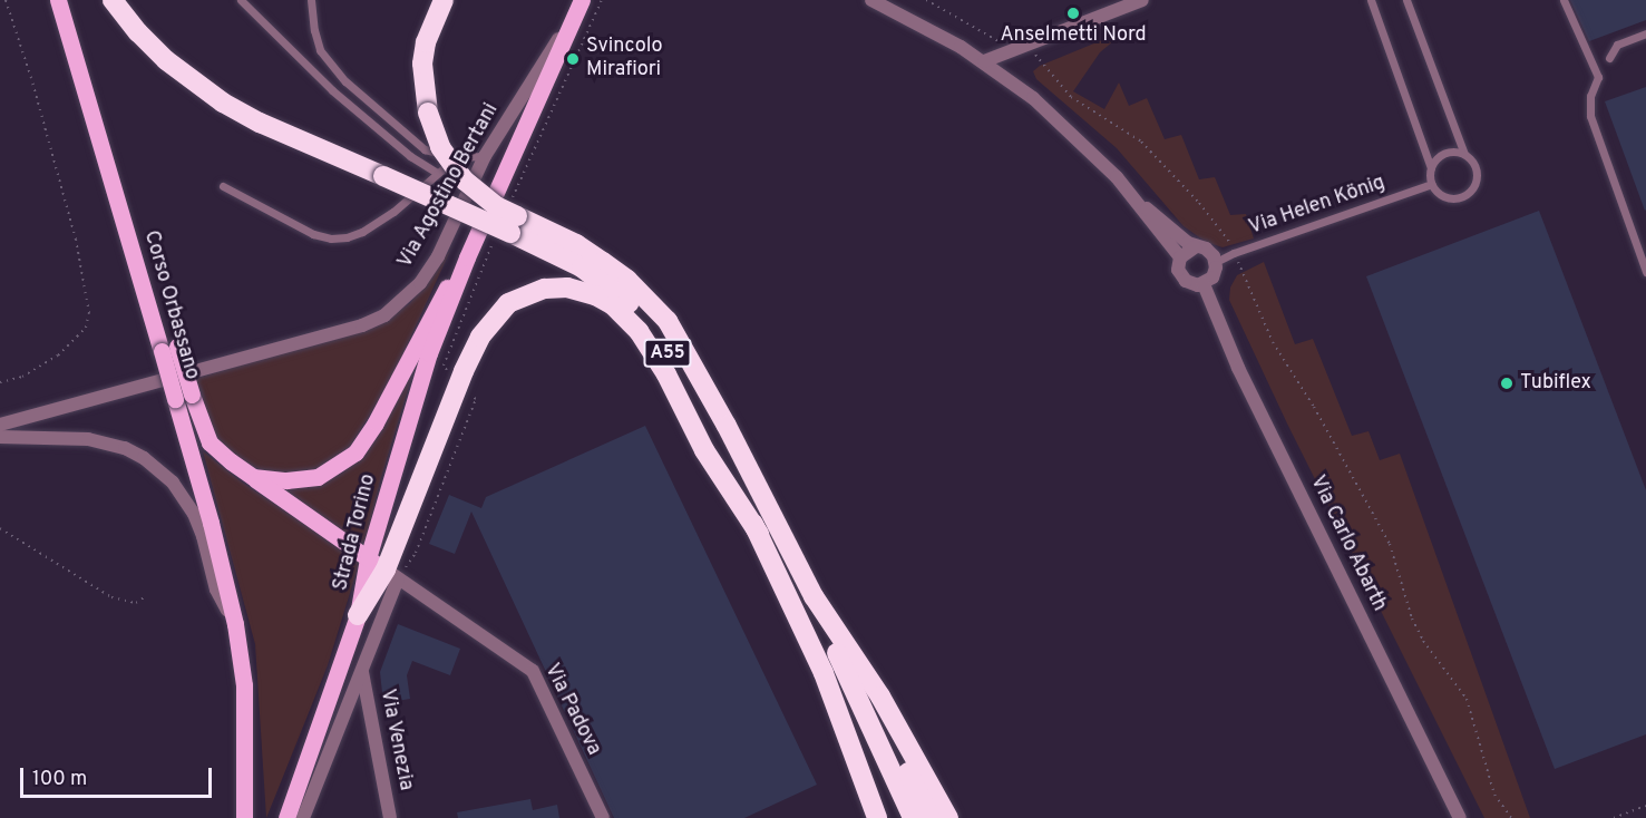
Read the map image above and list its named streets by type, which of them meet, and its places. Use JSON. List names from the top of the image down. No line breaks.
{"streets":{"highway":["A55"],"main road":["Corso Orbassano","Strada Torino"],"street":["Via Agostino Bertani","Via Carlo Abarth","Via Padova","Via Venezia"],"lane":["Via Helen König"]},"crossings":[["Via Helen König","Via Carlo Abarth"],["Strada Torino","Via Padova"],["Strada Torino","Via Venezia"]],"places":["Anselmetti Nord","Svincolo Mirafiori","Tubiflex"],"scale_bar":"100 m"}
